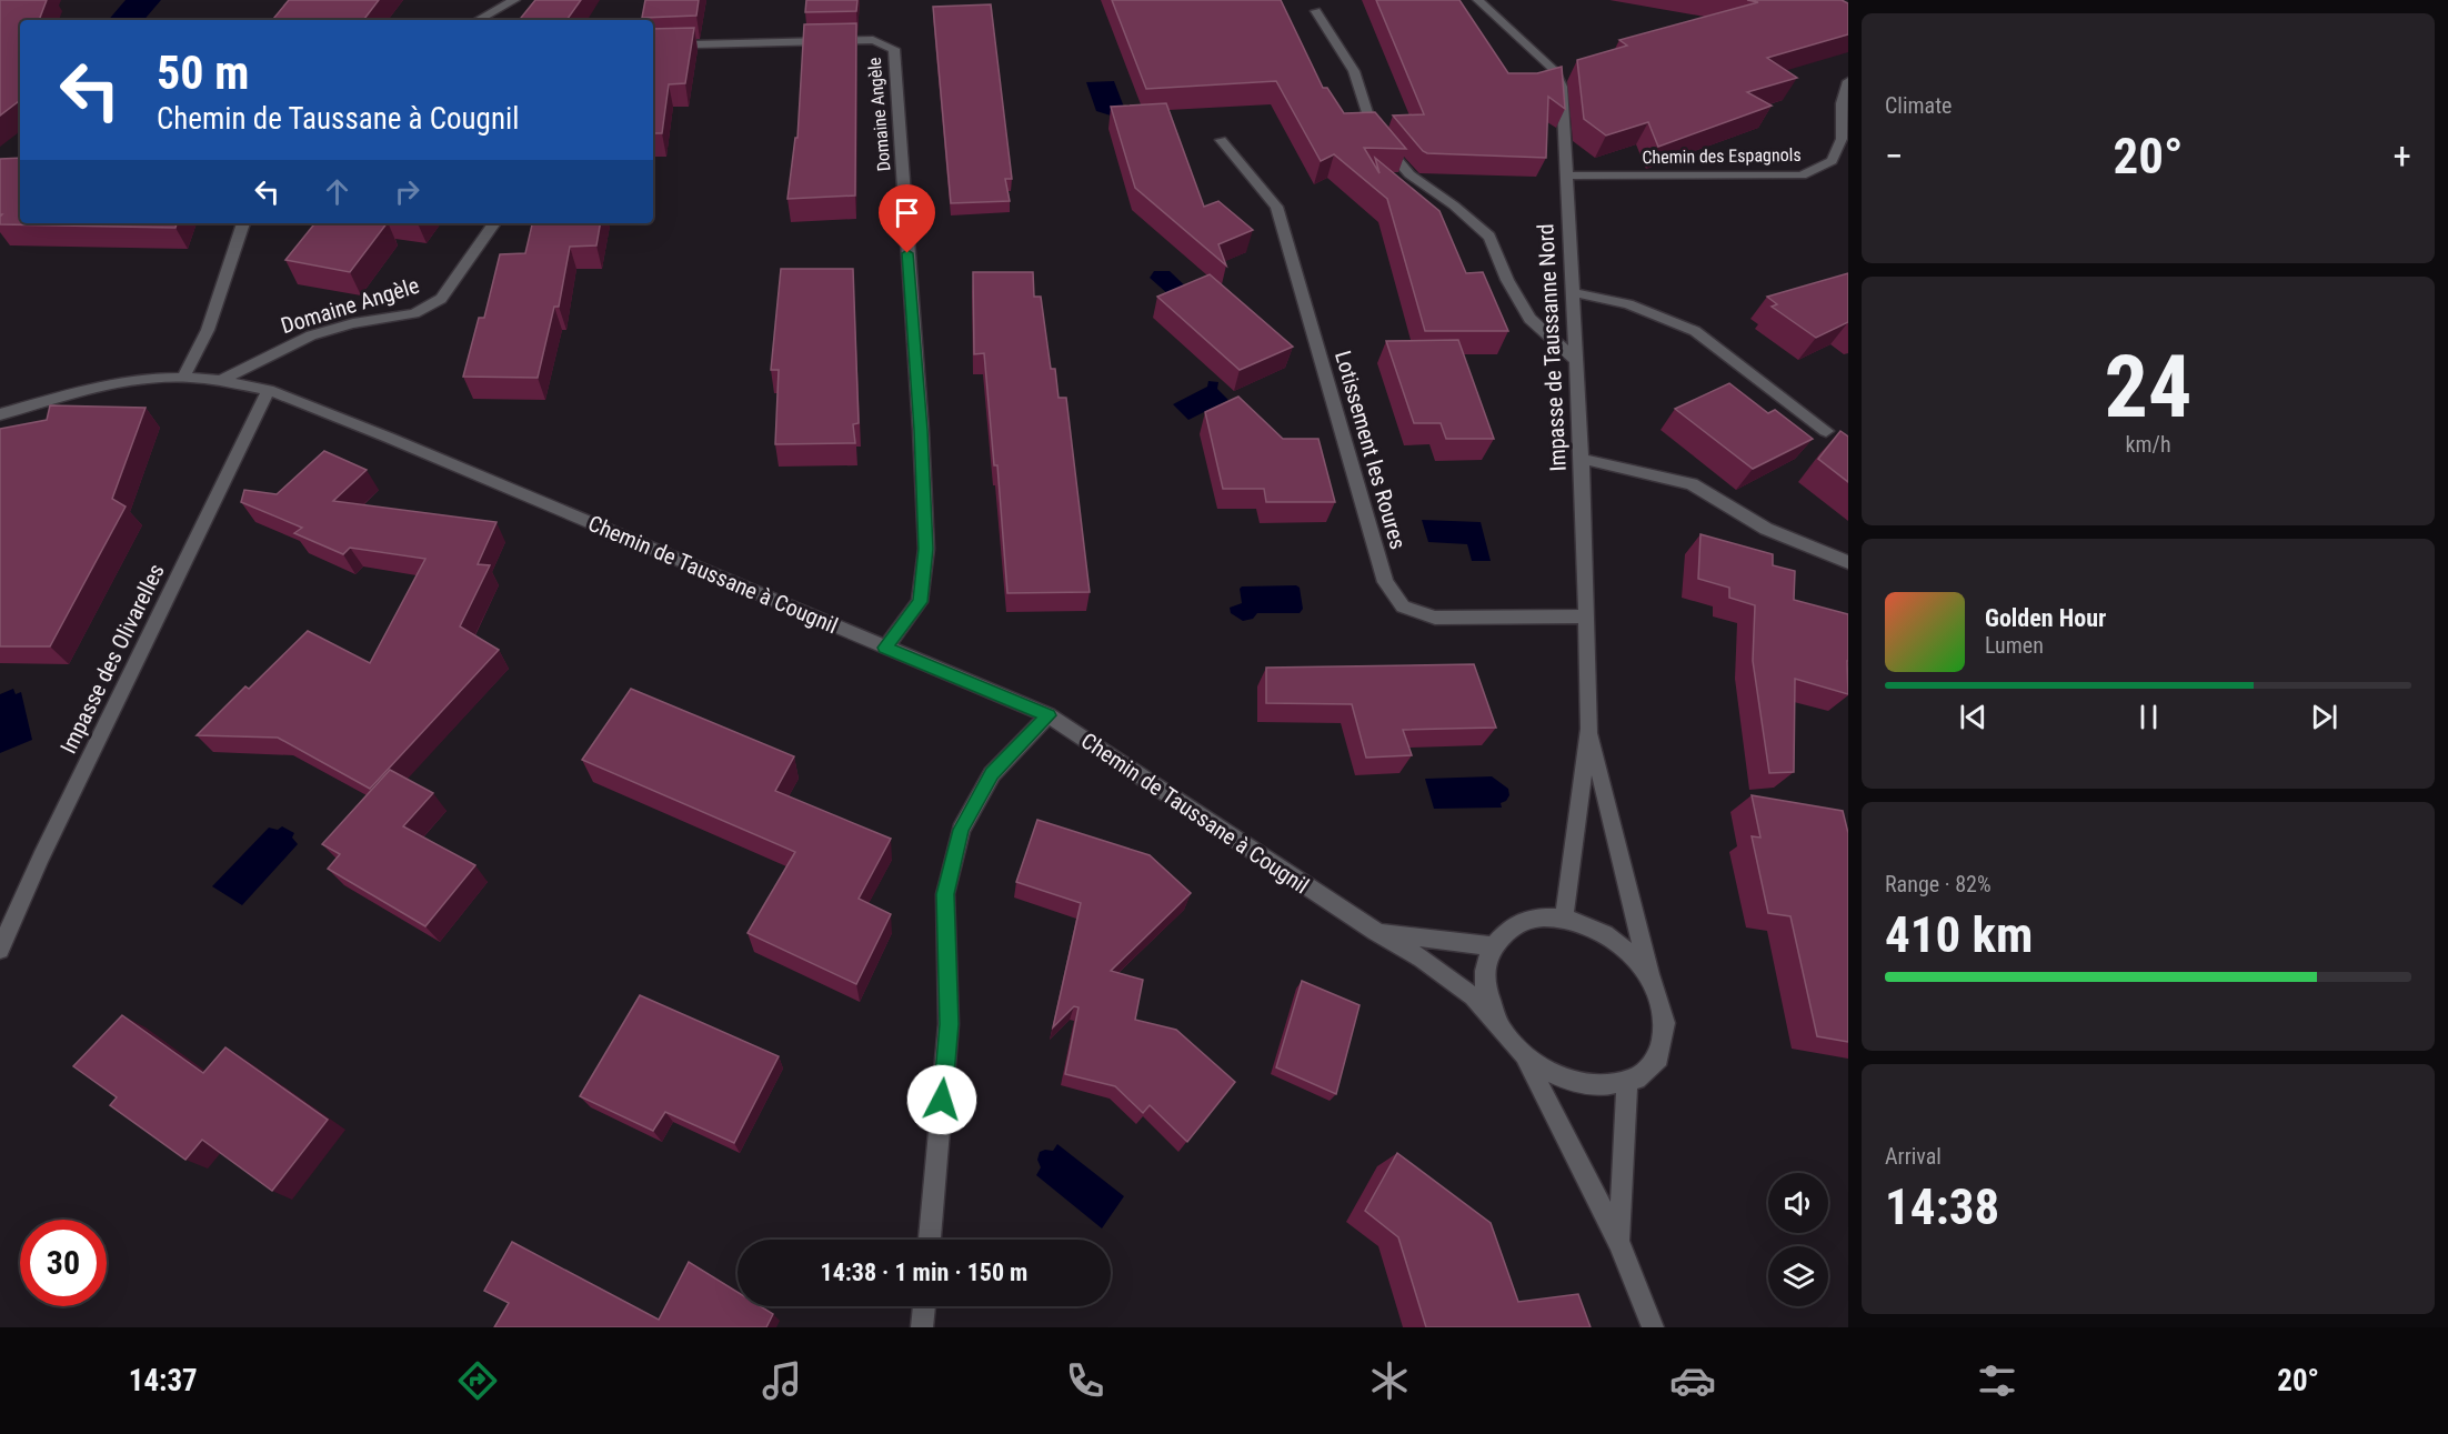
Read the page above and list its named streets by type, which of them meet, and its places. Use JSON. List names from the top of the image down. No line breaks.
{"streets":{"street":["Domaine Angèle","Chemin des Espagnols","Impasse de Taussanne Nord","Lotissement les Roures","Chemin de Taussane à Cougnil","Impasse des Olivarelles"]},"crossings":[["Domaine Angèle","Chemin de Taussane à Cougnil"],["Chemin des Espagnols","Impasse de Taussanne Nord"],["Impasse de Taussanne Nord","Lotissement les Roures"],["Impasse de Taussanne Nord","Chemin de Taussane à Cougnil"],["Chemin de Taussane à Cougnil","Impasse des Olivarelles"]],"page":{"tile":["Climate",["24","km/h"],["Range · 82%","410 km"],["Arrival","14:38"]],"turn":["50 m","Chemin de Taussane à Cougnil"],"heat":["−","20°","+"],"song":["Golden Hour","Lumen"],"limit":"30","trip":"14:38 · 1 min · 150 m","tabs":["14:37","20°"]}}
